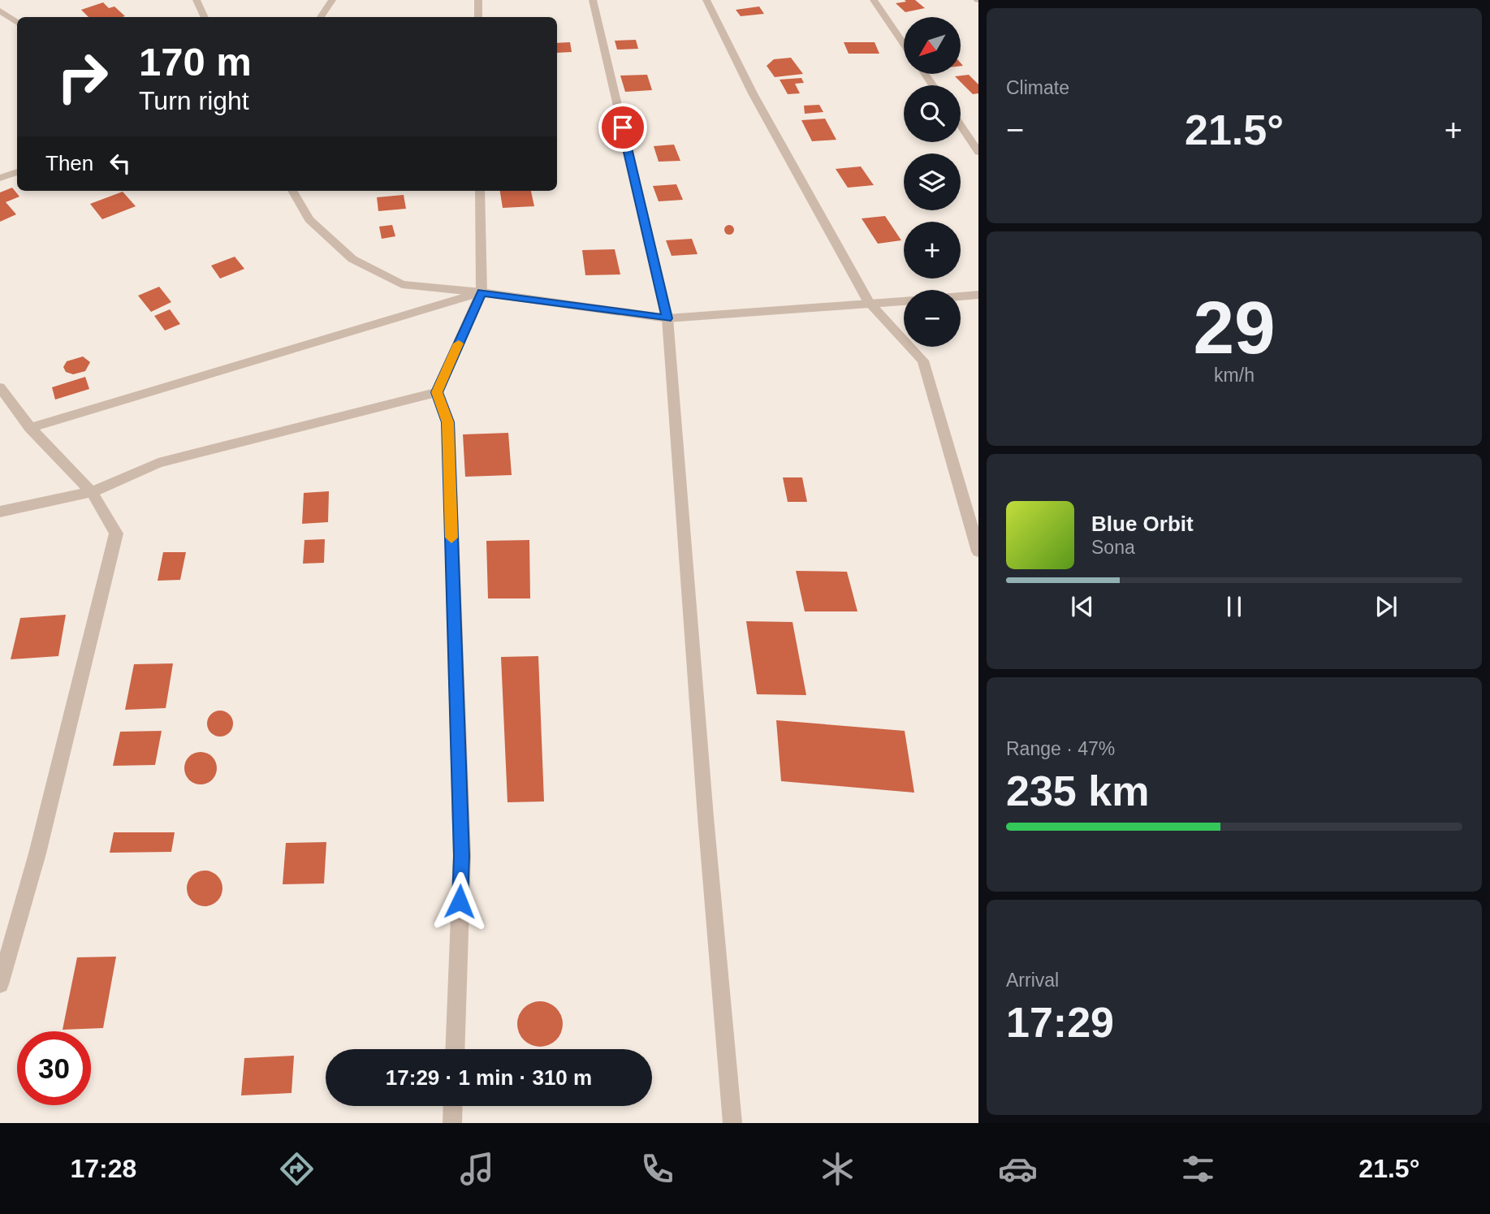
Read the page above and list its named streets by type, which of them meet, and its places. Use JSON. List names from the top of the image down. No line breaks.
{"north":"bottom left","page":{"tile":["Climate",["29","km/h"],["Range · 47%","235 km"],["Arrival","17:29"]],"map_buttons":["+","−"],"turn":["170 m","Turn right"],"heat":["−","21.5°","+"],"then":"Then","song":["Blue Orbit","Sona"],"limit":"30","trip":"17:29 · 1 min · 310 m","tabs":["17:28","21.5°"]}}
